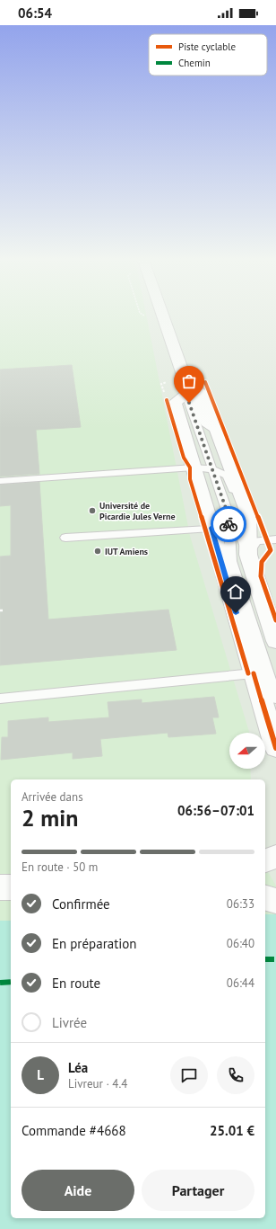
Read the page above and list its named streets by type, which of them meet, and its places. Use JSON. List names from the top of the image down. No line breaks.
{"places":["Université de Picardie Jules Verne","IUT Amiens"],"legend":["Piste cyclable","Chemin"],"north":"left","page":{"status":"06:54","heading":["2 min","Arrivée dans","06:56–07:01"],"panel":["Léa","Livreur · 4.4","Commande #4668","25.01 €"],"bar":"En route · 50 m","list":[["Confirmée","06:33"],["En préparation","06:40"],["En route","06:44"],"Livrée"],"round":"L","buttons":["Aide","Partager"]}}
